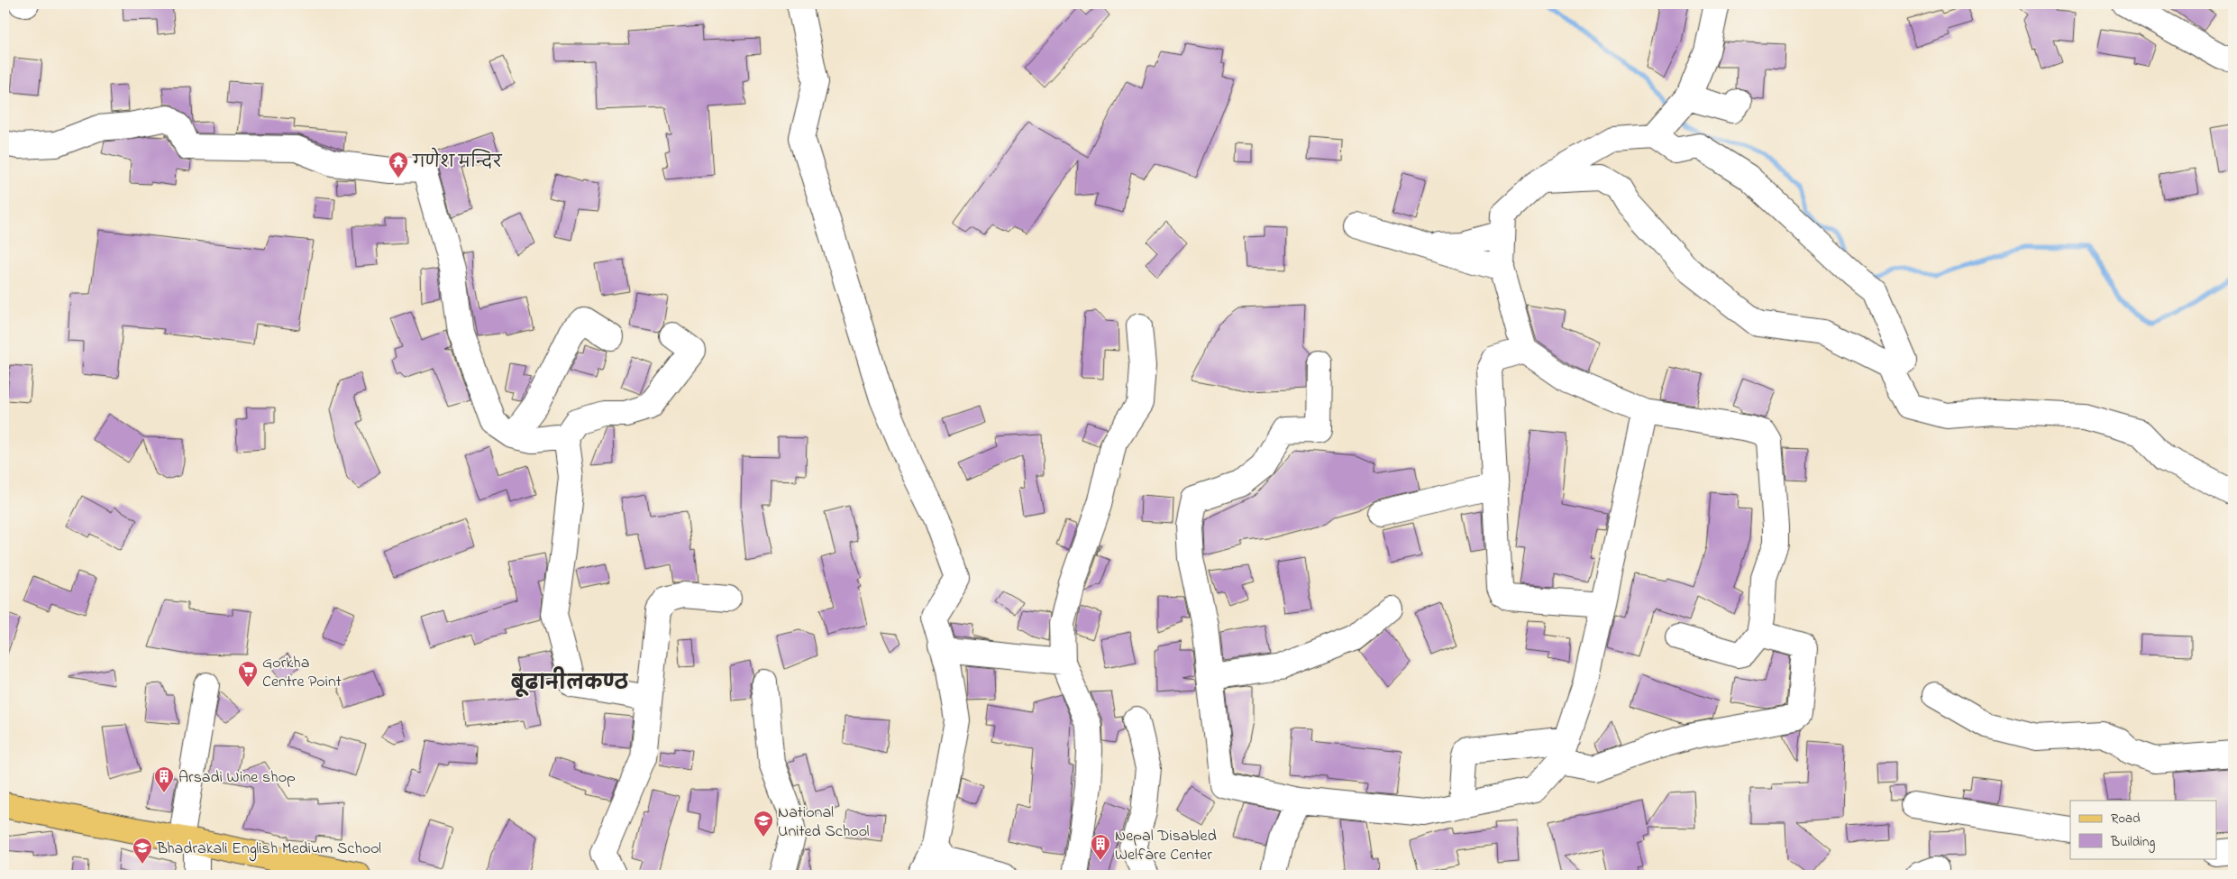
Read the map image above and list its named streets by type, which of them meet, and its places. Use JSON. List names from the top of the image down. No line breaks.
{"districts":["बूढानीलकण्ठ"],"places":{"temple":["गणेश मन्दिर"],"supermarket":["Gorkha Centre Point"],"building":["Arsadi Wine shop","Nepal Disabled Welfare Center"],"school or university":["National United School","Bhadrakali English Medium School"]},"legend":["Road","Building"]}
